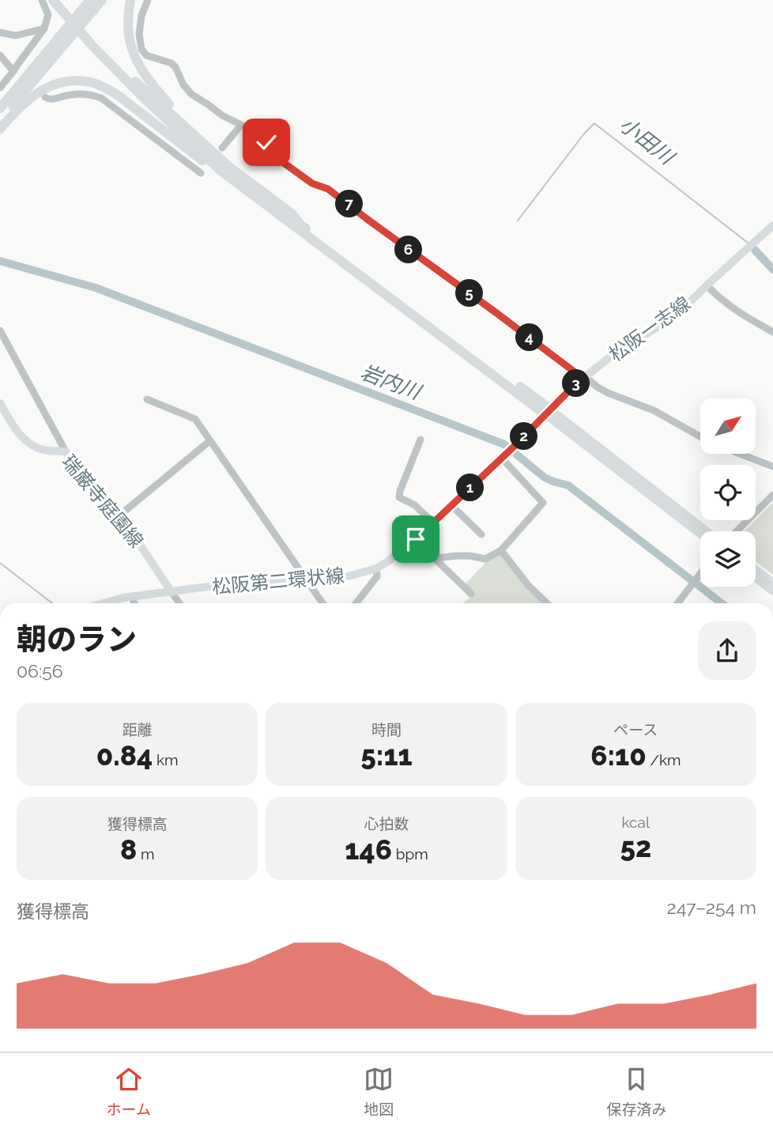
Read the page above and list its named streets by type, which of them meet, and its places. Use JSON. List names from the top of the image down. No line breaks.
{"streets":{"main road":["松阪一志線","瑞巌寺庭園線","松阪第二環状線"]},"crossings":[["松阪一志線","松阪第二環状線"],["瑞巌寺庭園線","松阪第二環状線"]],"water":["小田川","岩内川"],"north":"top right","page":{"pins":["7","6","5","4","3","2","1"],"heading":["朝のラン","06:56"],"stats":[["距離","0.84 km"],["時間","5:11"],["ペース","6:10 /km"],["獲得標高","8 m"],["心拍数","146 bpm"],["kcal","52"]],"chart":["獲得標高","247–254 m"],"tabs":["ホーム","地図","保存済み"]}}
